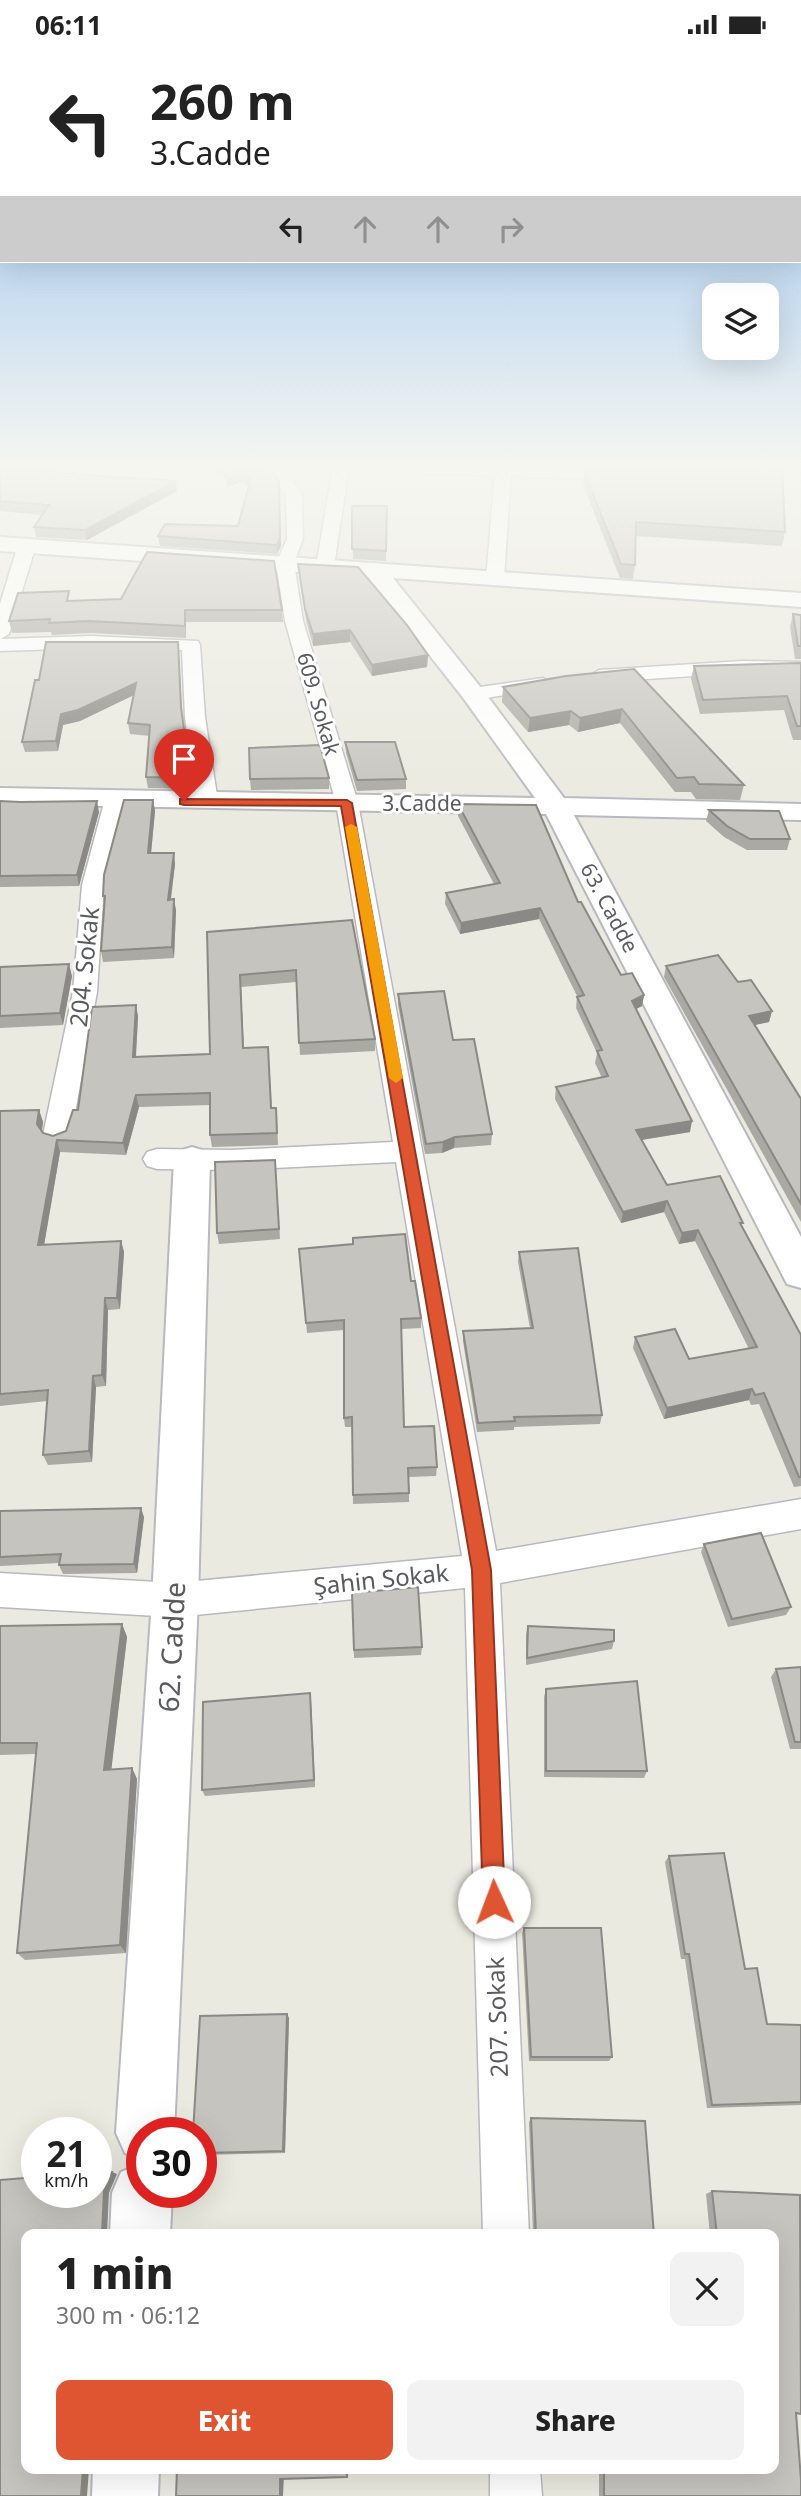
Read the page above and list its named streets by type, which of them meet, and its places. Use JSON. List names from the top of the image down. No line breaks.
{"streets":{"street":["609. Sokak","3.Cadde","63. Cadde","204. Sokak","Şahin Sokak","62. Cadde","207. Sokak"]},"crossings":[["609. Sokak","3.Cadde"],["609. Sokak","207. Sokak"],["3.Cadde","63. Cadde"],["3.Cadde","204. Sokak"],["3.Cadde","207. Sokak"],["Şahin Sokak","62. Cadde"],["Şahin Sokak","207. Sokak"]],"page":{"status":"06:11","turn":["260 m","3.Cadde"],"speed":"21 km/h","limit":"30","heading":["1 min","300 m · 06:12"],"buttons":["Exit","Share"]}}
